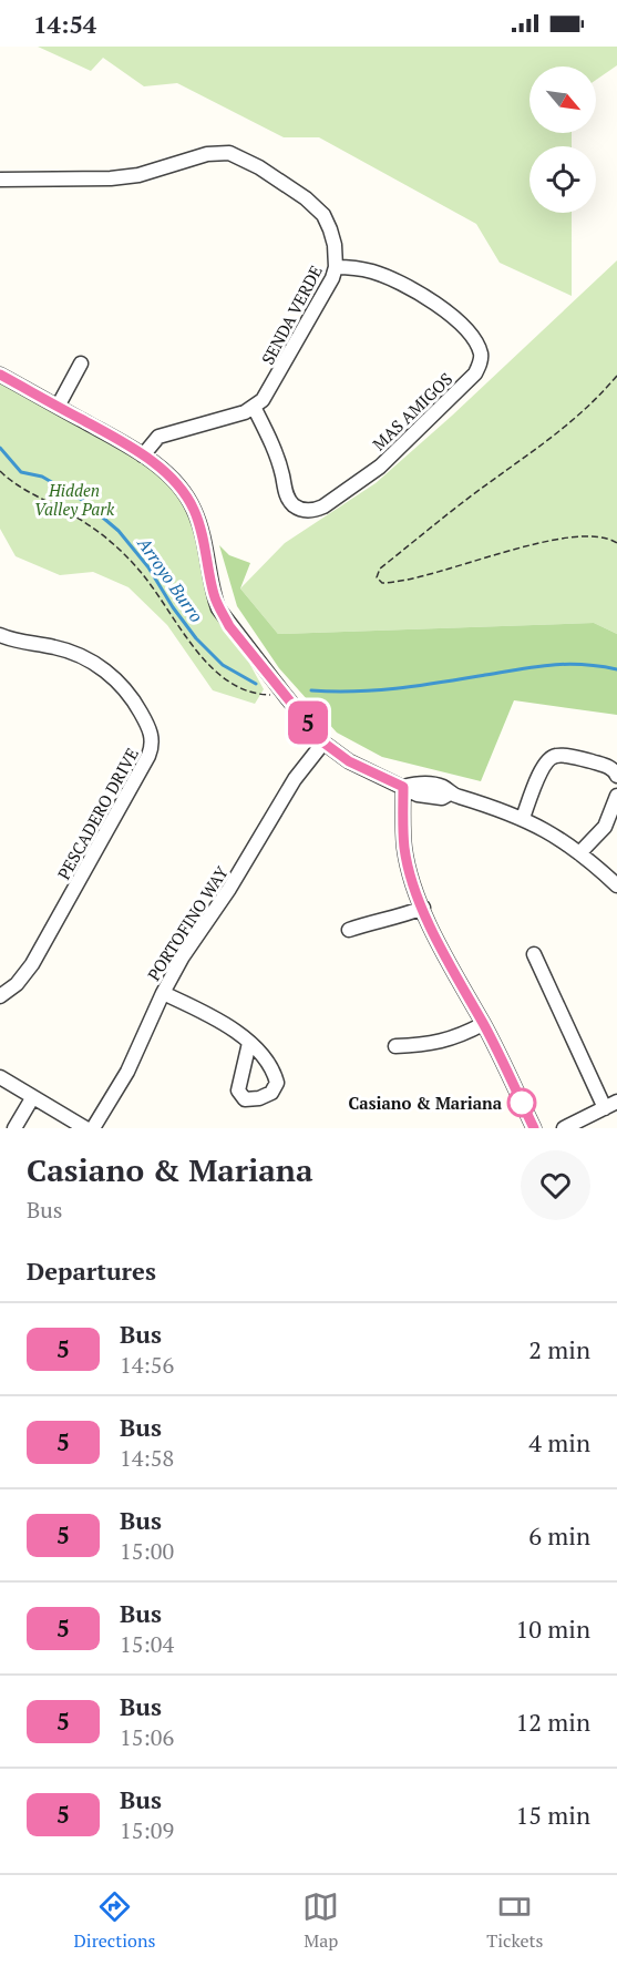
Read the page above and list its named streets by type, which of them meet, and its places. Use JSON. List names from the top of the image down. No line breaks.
{"streets":{"street":["SENDA VERDE","MAS AMIGOS","PESCADERO DRIVE","PORTOFINO WAY"]},"crossings":[["SENDA VERDE","MAS AMIGOS"]],"water":["Arroyo Burro"],"parks":["Hidden Valley Park"],"places":["Casiano & Mariana"],"lines":["bus line 5"],"north":"bottom right","page":{"status":"14:54","on_map":"5","heading":[["Casiano & Mariana","Bus"],"Departures"],"list":[{"mark":"5","name":"Bus","note":"14:56","value":"2 min"},{"mark":"5","name":"Bus","note":"14:58","value":"4 min"},{"mark":"5","name":"Bus","note":"15:00","value":"6 min"},{"mark":"5","name":"Bus","note":"15:04","value":"10 min"},{"mark":"5","name":"Bus","note":"15:06","value":"12 min"},{"mark":"5","name":"Bus","note":"15:09","value":"15 min"}],"tabs":["Directions","Map","Tickets"]}}
